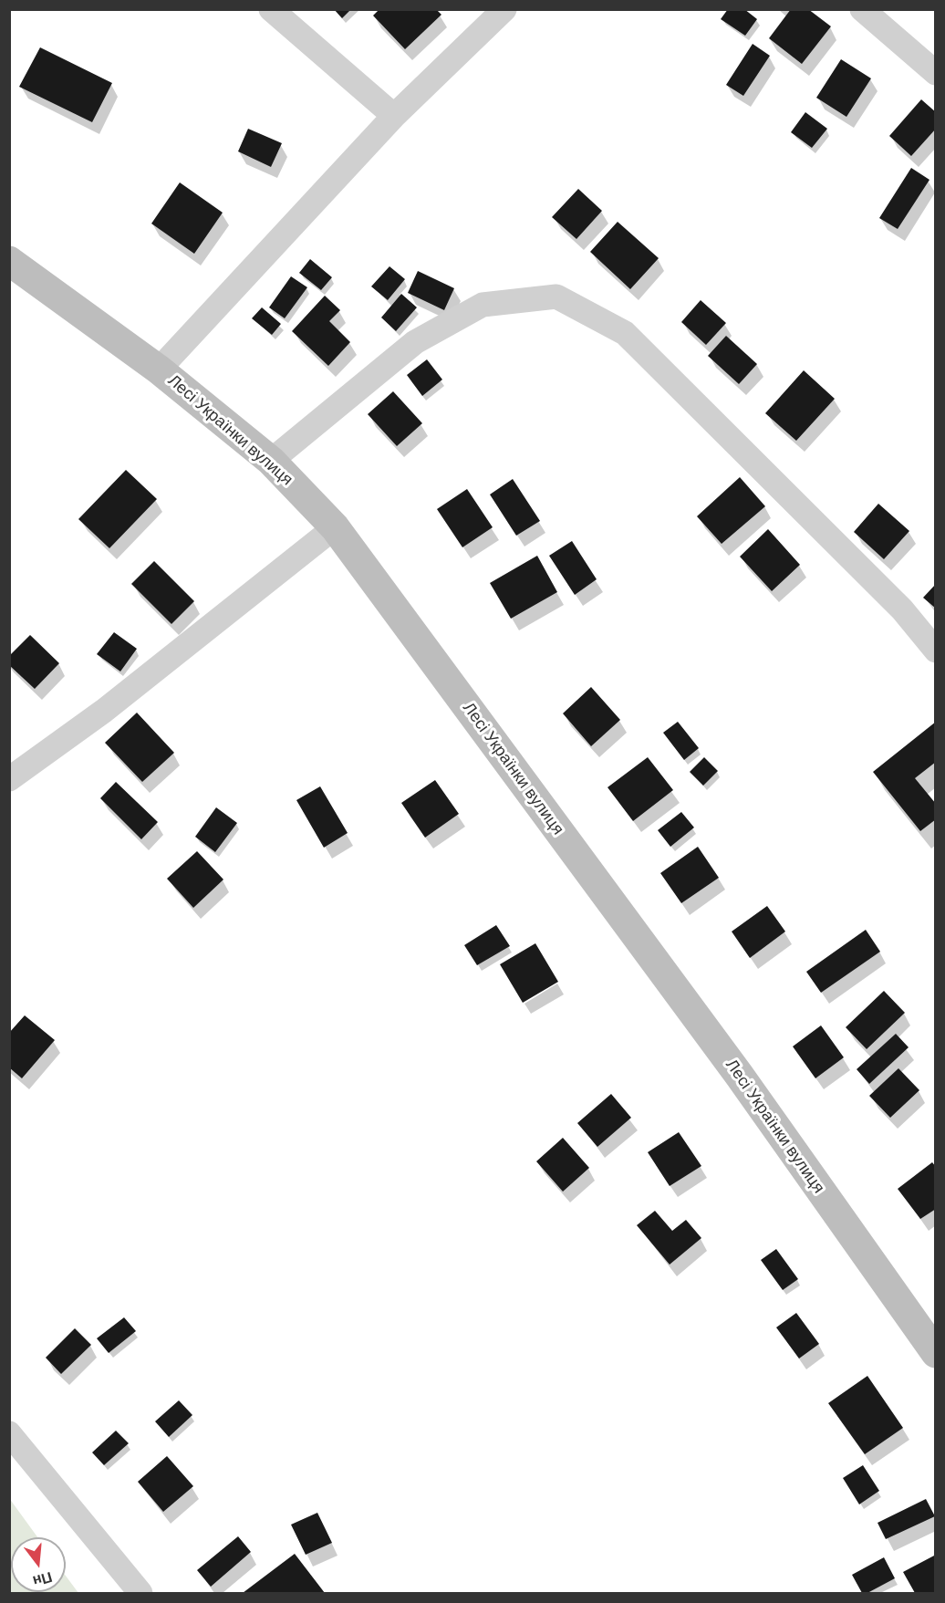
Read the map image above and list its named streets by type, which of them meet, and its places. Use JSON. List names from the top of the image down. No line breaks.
{"streets":{"street":["Лесі Українки вулиця"]},"north":"bottom"}
